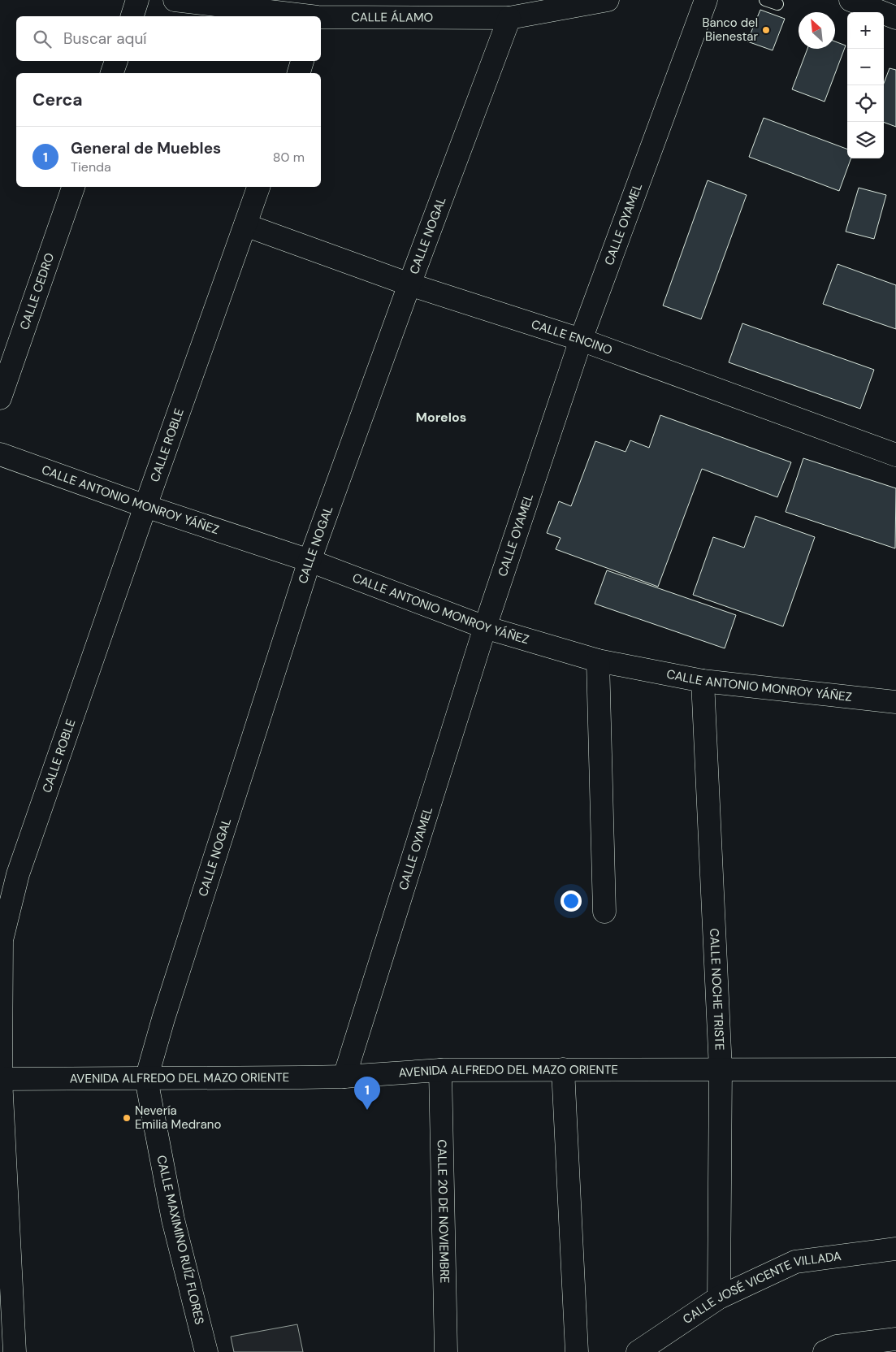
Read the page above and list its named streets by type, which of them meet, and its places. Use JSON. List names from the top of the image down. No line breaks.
{"streets":{"street":["CALLE ÁLAMO","CALLE OYAMEL","CALLE NOGAL","CALLE CEDRO","CALLE ENCINO","CALLE ROBLE","CALLE ANTONIO MONROY YÁÑEZ","CALLE NOCHE TRISTE","AVENIDA ALFREDO DEL MAZO ORIENTE","CALLE 20 DE NOVIEMBRE","CALLE MAXIMINO RUÍZ FLORES","CALLE JOSÉ VICENTE VILLADA"]},"crossings":[["CALLE ÁLAMO","CALLE NOGAL"],["CALLE OYAMEL","CALLE ENCINO"],["CALLE OYAMEL","CALLE ANTONIO MONROY YÁÑEZ"],["CALLE OYAMEL","AVENIDA ALFREDO DEL MAZO ORIENTE"],["CALLE NOGAL","CALLE ENCINO"],["CALLE NOGAL","CALLE ANTONIO MONROY YÁÑEZ"],["CALLE NOGAL","AVENIDA ALFREDO DEL MAZO ORIENTE"],["CALLE NOGAL","CALLE MAXIMINO RUÍZ FLORES"],["CALLE ENCINO","CALLE ROBLE"],["CALLE ROBLE","CALLE ANTONIO MONROY YÁÑEZ"],["CALLE ROBLE","AVENIDA ALFREDO DEL MAZO ORIENTE"],["CALLE ANTONIO MONROY YÁÑEZ","CALLE NOCHE TRISTE"],["CALLE NOCHE TRISTE","AVENIDA ALFREDO DEL MAZO ORIENTE"],["CALLE NOCHE TRISTE","CALLE JOSÉ VICENTE VILLADA"],["AVENIDA ALFREDO DEL MAZO ORIENTE","CALLE 20 DE NOVIEMBRE"],["AVENIDA ALFREDO DEL MAZO ORIENTE","CALLE MAXIMINO RUÍZ FLORES"]],"districts":["Morelos"],"places":["Banco del Bienestar","Nevería Emilia Medrano"],"north":"top left","page":{"map_buttons":["+","−"],"search":"Buscar aquí","heading":"Cerca","list":[{"mark":"1","name":"General de Muebles","note":"Tienda","value":"80 m"}],"pins":"1"}}
